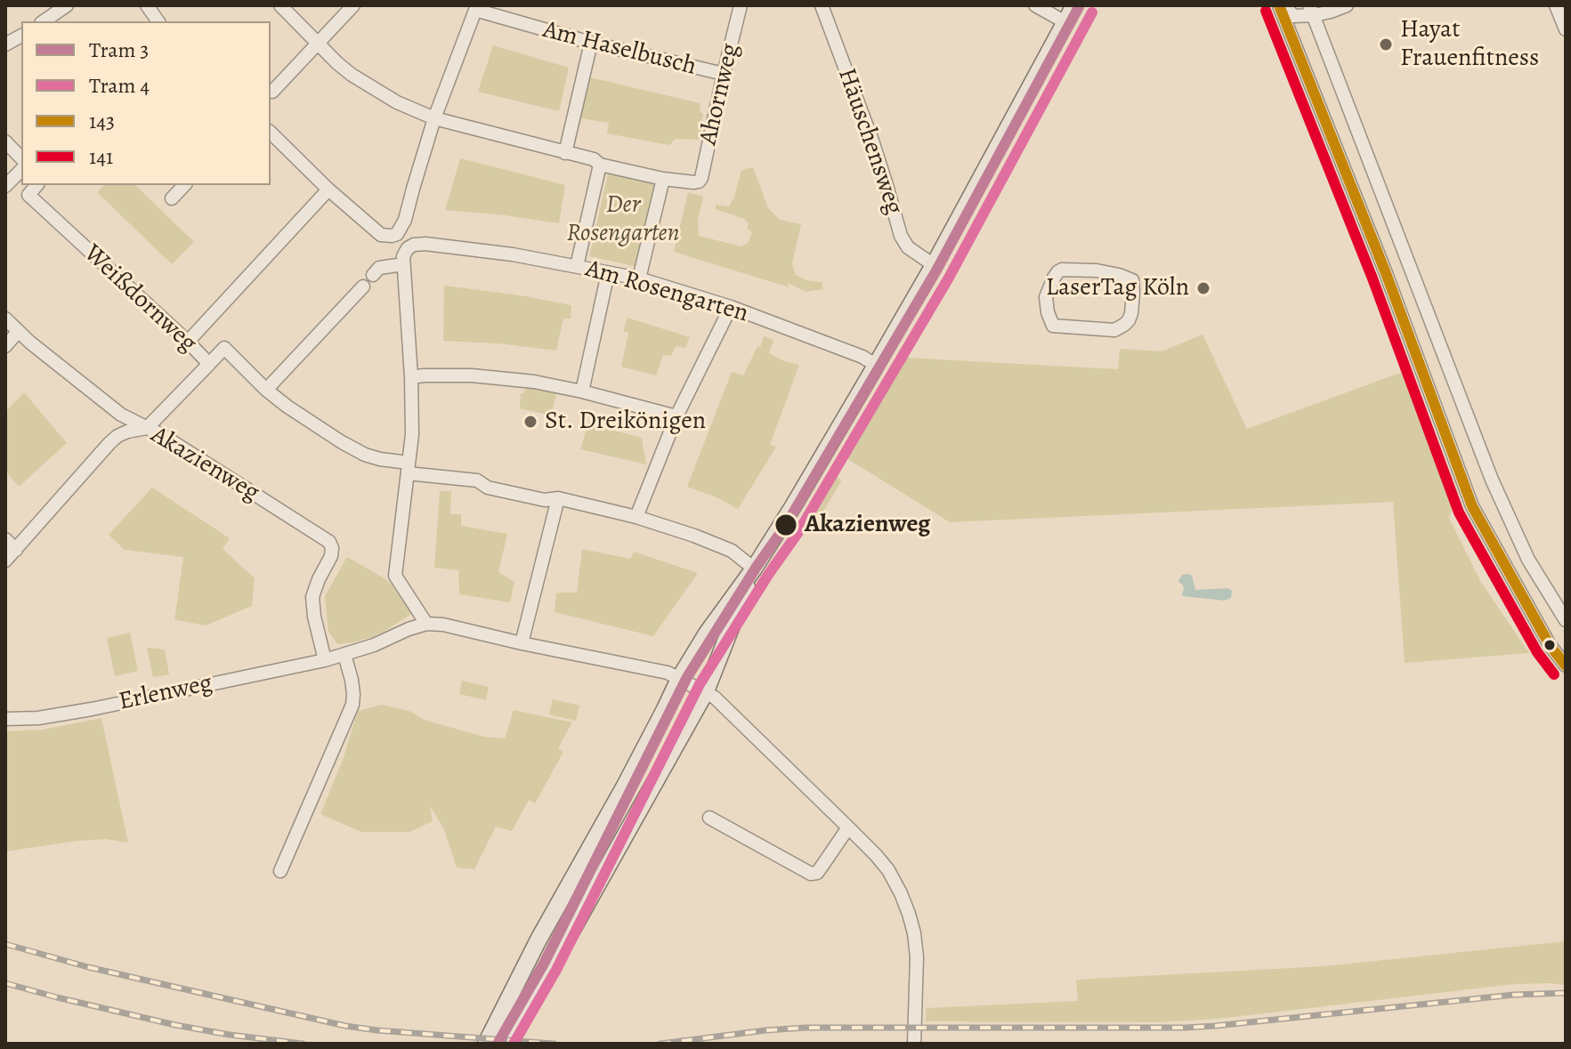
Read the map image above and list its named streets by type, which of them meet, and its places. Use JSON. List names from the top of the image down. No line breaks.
{"streets":{"street":["Am Haselbusch","Ahornweg","Häuschensweg","Am Rosengarten","Weißdornweg","Akazienweg","Erlenweg"]},"crossings":[["Am Haselbusch","Ahornweg"],["Akazienweg","Erlenweg"]],"parks":["Der Rosengarten"],"places":["Hayat Frauenfitness","LaserTag Köln","St. Dreikönigen","Akazienweg"],"lines":["tram line 3","transit line 143","transit line 141","tram line 4"],"legend":["Tram 3","Tram 4","143","141"]}
